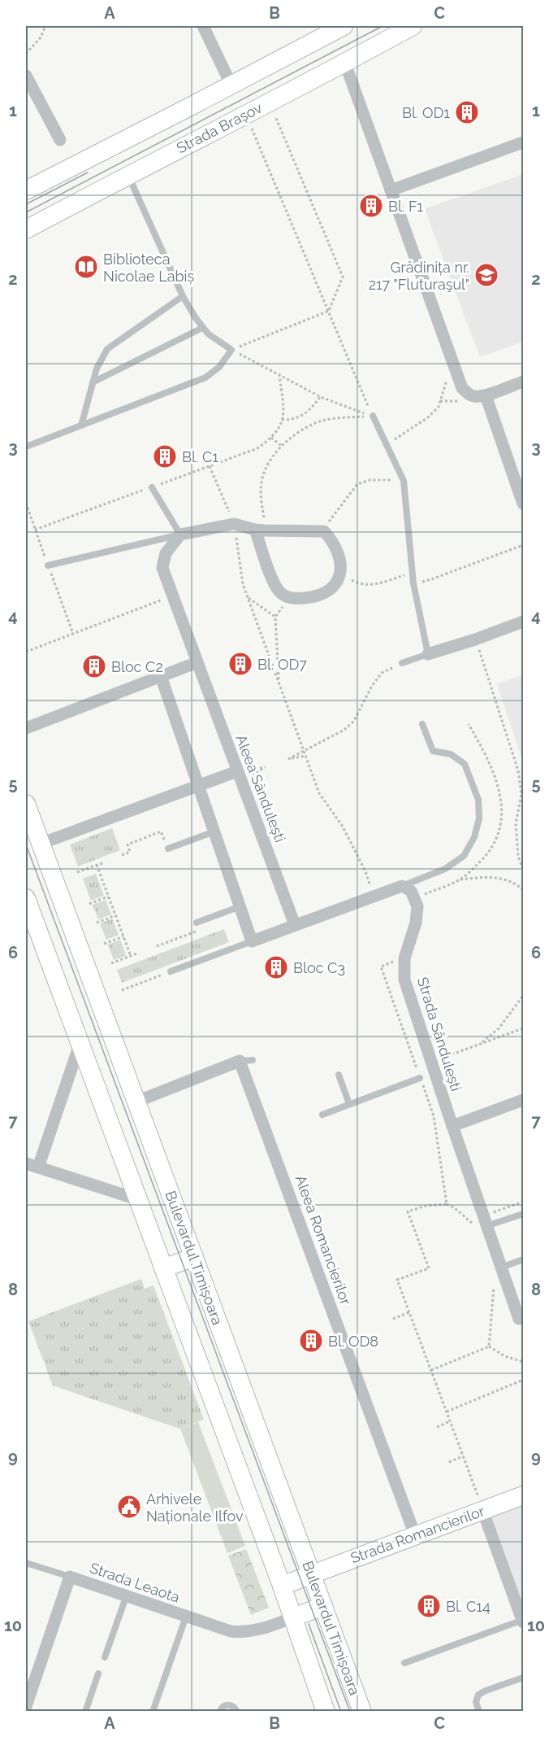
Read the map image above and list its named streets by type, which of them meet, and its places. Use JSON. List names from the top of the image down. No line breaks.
{"streets":{"main road":["Strada Brașov","Bulevardul Timișoara","Strada Romancierilor"],"street":["Aleea Săndulești","Strada Săndulești","Aleea Romancierilor","Strada Leaota"]},"crossings":[["Aleea Romancierilor","Strada Romancierilor"],["Bulevardul Timișoara","Strada Romancierilor"]],"places":{"building":["Bl. OD1","Bl. F1","Bl. C1","Bl. OD7","Bloc C2","Bloc C3","Bl. OD8","Bl. C14"],"library":["Biblioteca Nicolae Labiș"],"school or university":["Grădinița nr. 217 \"Fluturaşul\""],"public building":["Arhivele Naționale Ilfov"]},"grid":{"columns":["A","B","C"],"rows":["1","2","3","4","5","6","7","8","9","10"]}}
